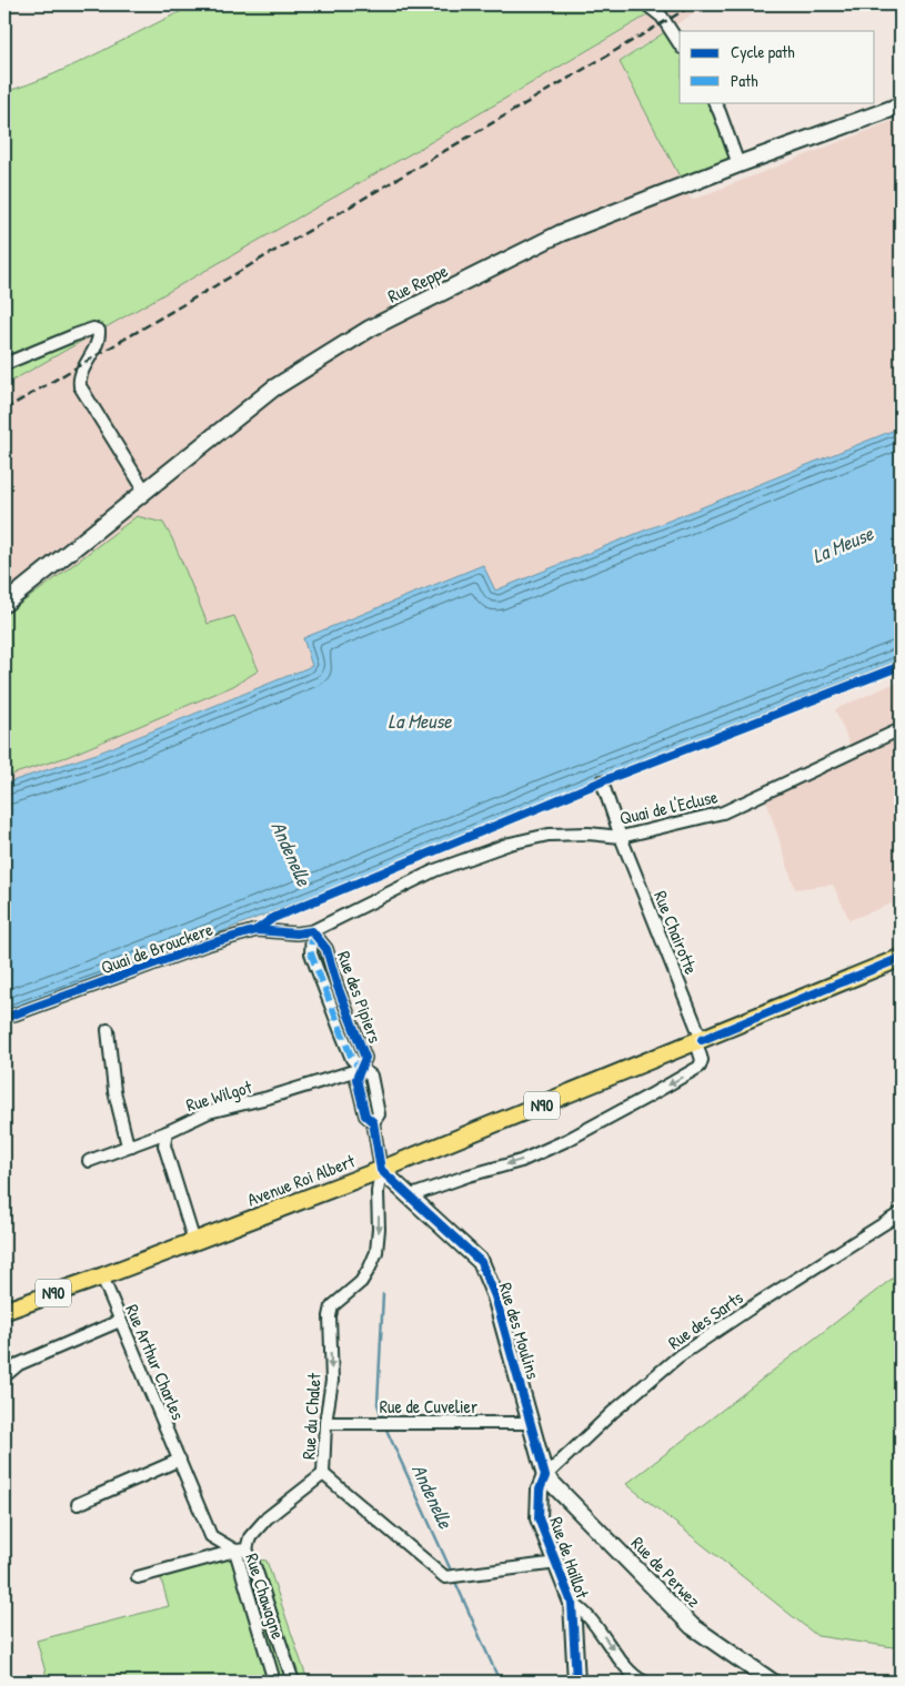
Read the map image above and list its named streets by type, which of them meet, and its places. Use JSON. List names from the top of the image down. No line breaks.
{"streets":{"main road":["Rue Reppe","N90","Avenue Roi Albert","Rue des Moulins","Rue de Haillot","Rue de Perwez"],"street":["Quai de l'Ecluse","Rue Chairotte","Quai de Brouckere","Rue des Pipiers","Rue Wilgot","Rue des Sarts","Rue Arthur Charles","Rue de Cuvelier","Rue du Chalet","Rue Chawagne"]},"crossings":[["Quai de l'Ecluse","Rue Chairotte"],["Quai de l'Ecluse","Quai de Brouckere"],["Quai de l'Ecluse","Rue des Pipiers"],["Rue Chairotte","N90"],["Rue Chairotte","Avenue Roi Albert"],["Rue Chairotte","Rue des Moulins"],["Quai de Brouckere","Rue des Pipiers"],["Rue des Pipiers","Rue Wilgot"],["Rue des Pipiers","Avenue Roi Albert"],["Rue des Pipiers","Rue des Moulins"],["Rue des Pipiers","Rue du Chalet"],["N90","Avenue Roi Albert"],["Avenue Roi Albert","Rue des Moulins"],["Avenue Roi Albert","Rue Arthur Charles"],["Rue des Sarts","Rue des Moulins"],["Rue des Sarts","Rue de Haillot"],["Rue des Sarts","Rue de Perwez"],["Rue des Moulins","Rue de Cuvelier"],["Rue des Moulins","Rue de Haillot"],["Rue des Moulins","Rue de Perwez"],["Rue Arthur Charles","Rue du Chalet"],["Rue Arthur Charles","Rue Chawagne"],["Rue de Cuvelier","Rue du Chalet"],["Rue du Chalet","Rue Chawagne"],["Rue de Haillot","Rue de Perwez"]],"one_way":["Rue Chairotte","Rue des Pipiers","Rue du Chalet"],"water":["La Meuse","Andenelle"],"legend":["Cycle path","Path"]}
